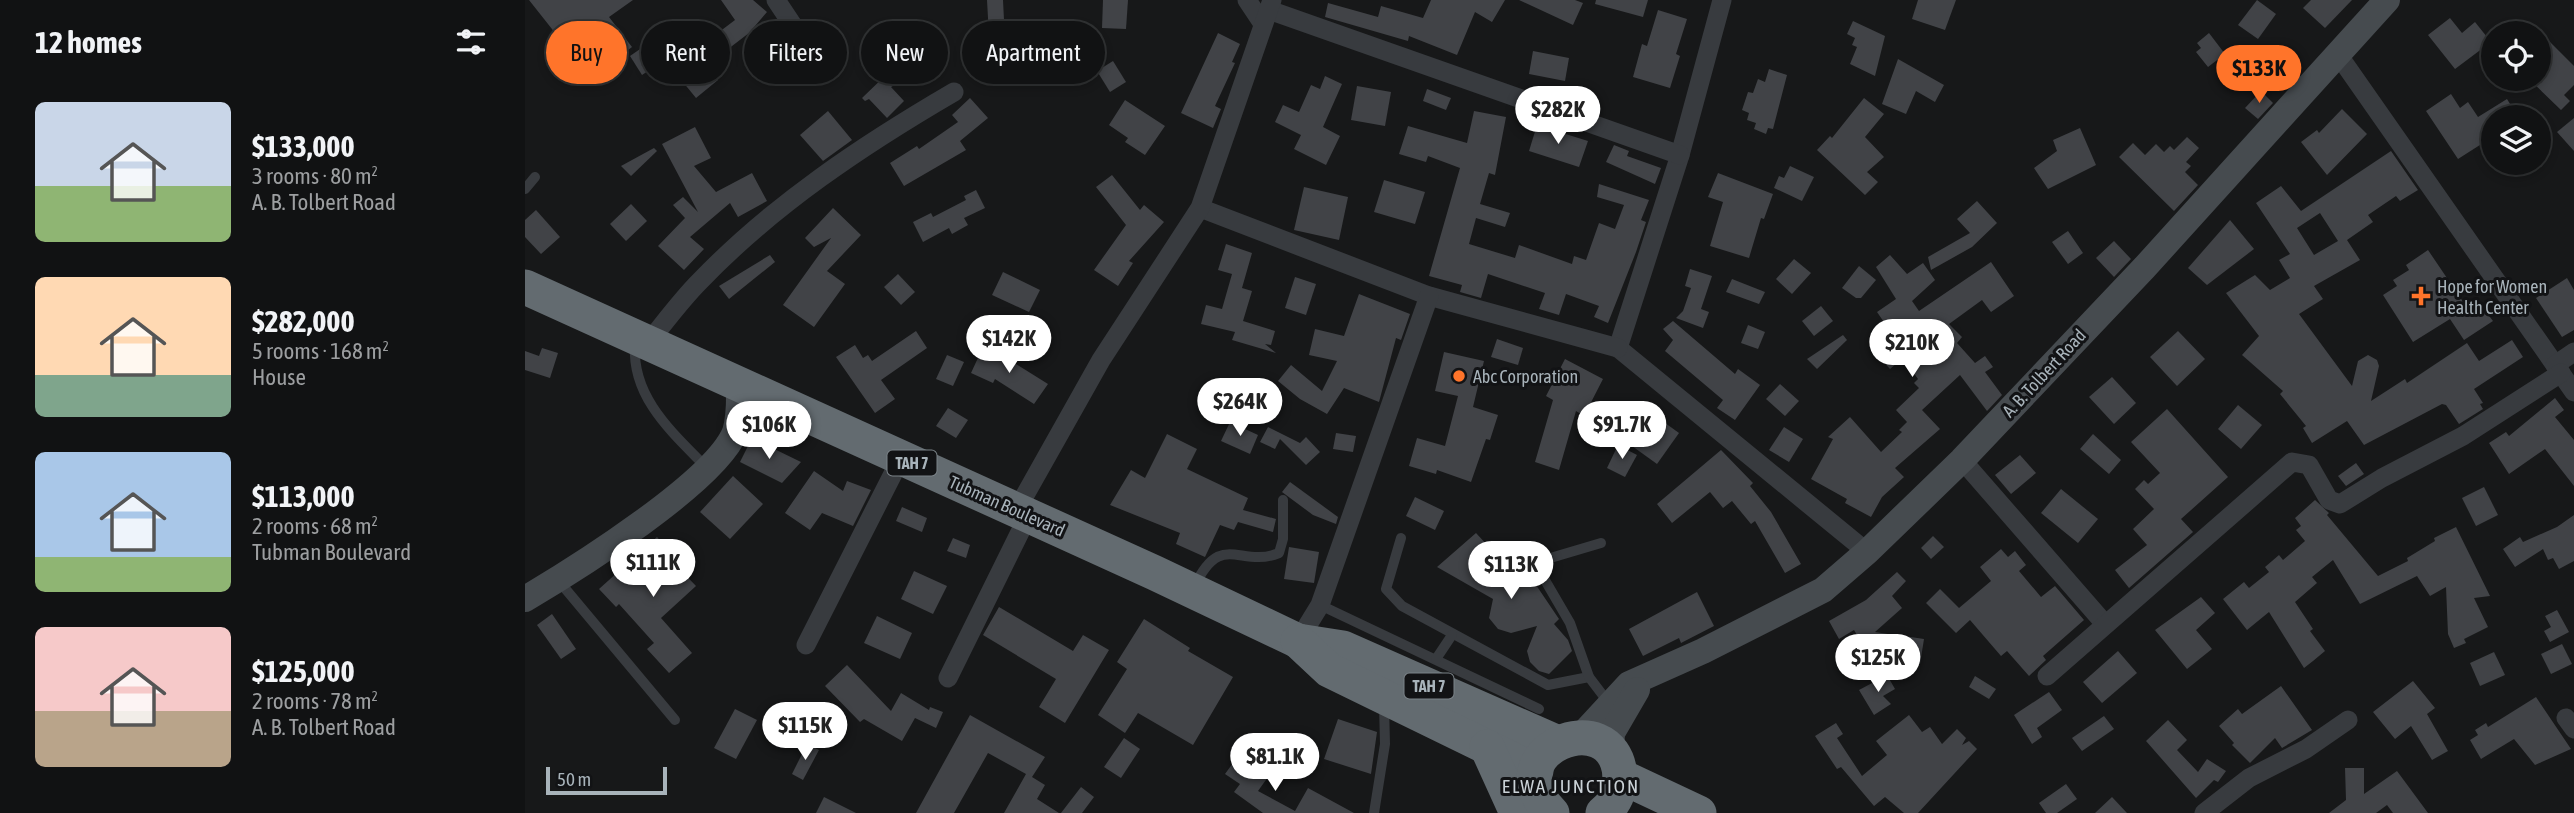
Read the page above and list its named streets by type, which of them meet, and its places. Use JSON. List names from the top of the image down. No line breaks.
{"streets":{"highway":["TAH 7","Tubman Boulevard"],"street":["A. B. Tolbert Road"]},"crossings":[["A. B. Tolbert Road","Tubman Boulevard"]],"districts":["ELWA JUNCTION"],"places":{"health":["Hope for Women Health Center"],"other":["Abc Corporation"]},"scale_bar":"50 m","page":{"heading":"12 homes","chip":["Buy","Rent","Filters","New","Apartment"],"price":["$133K","$282K","$142K","$210K","$264K","$106K","$91.7K","$111K","$113K","$125K","$115K","$81.1K"],"list":[{"name":"$133,000","note":"3 rooms · 80 m² · A. B. Tolbert Road"},{"name":"$282,000","note":"5 rooms · 168 m² · House"},{"name":"$113,000","note":"2 rooms · 68 m² · Tubman Boulevard"},{"name":"$125,000","note":"2 rooms · 78 m² · A. B. Tolbert Road"}],"scale":"50 m"}}
